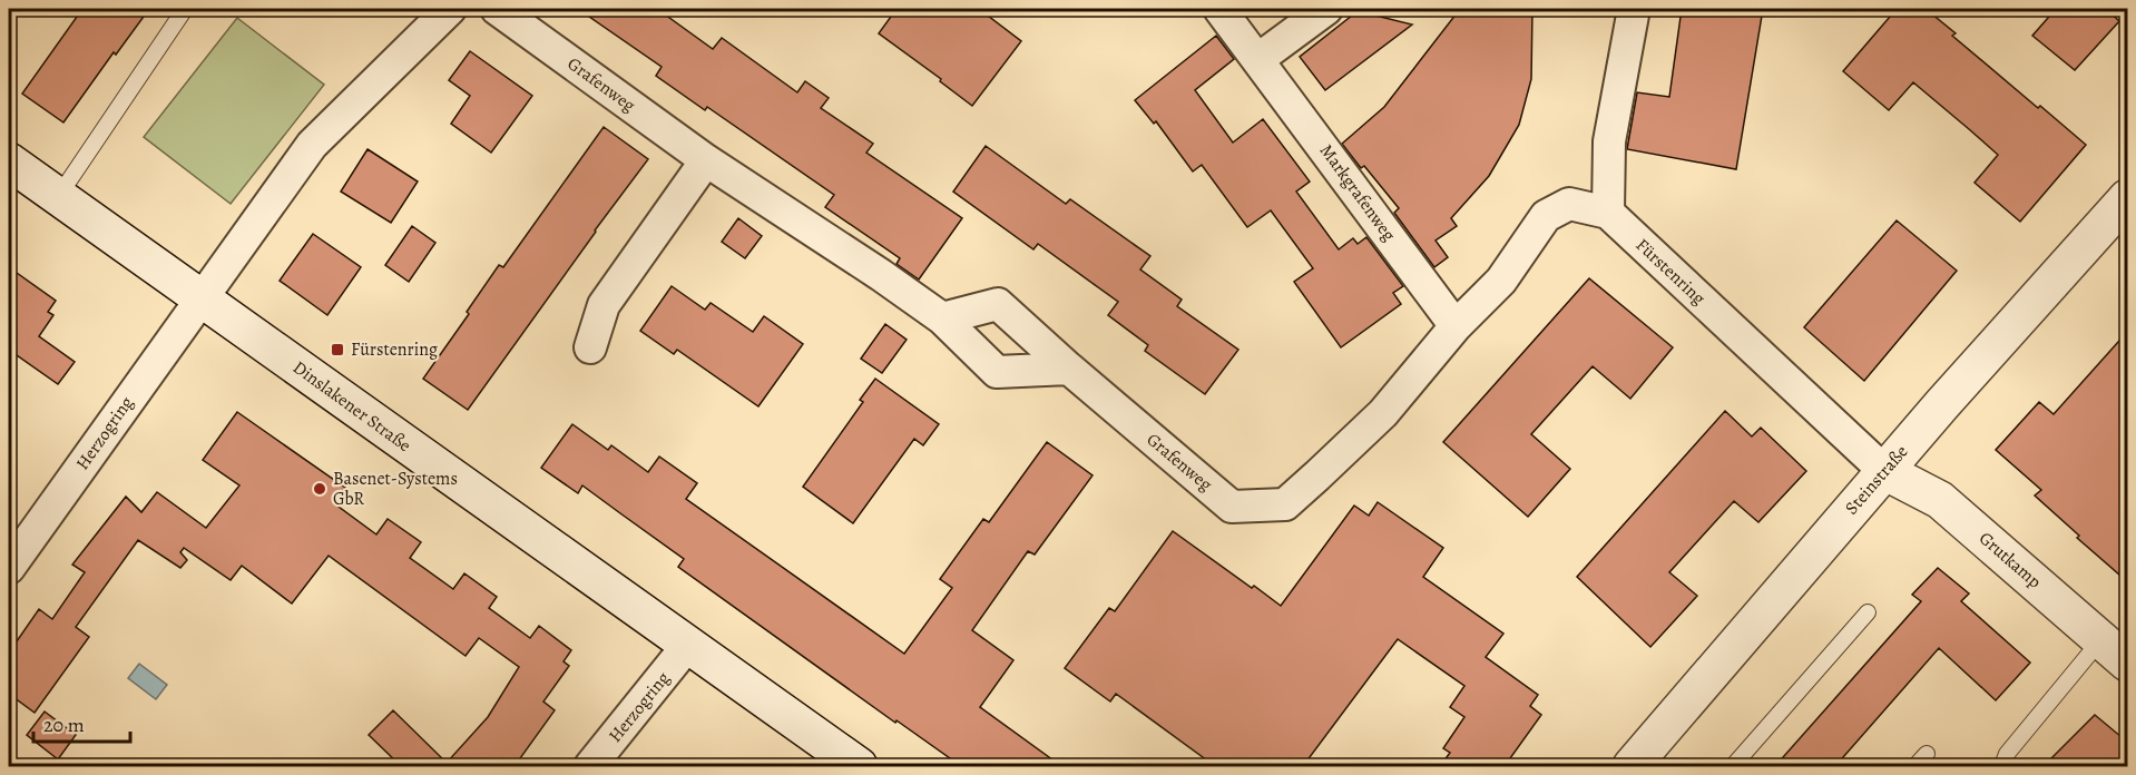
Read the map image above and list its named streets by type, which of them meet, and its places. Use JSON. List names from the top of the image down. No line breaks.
{"streets":{"main road":["Dinslakener Straße","Steinstraße","Grutkamp"],"street":["Grafenweg","Markgrafenweg","Fürstenring","Herzogring"]},"crossings":[["Grafenweg","Markgrafenweg"],["Grafenweg","Fürstenring"],["Fürstenring","Steinstraße"],["Fürstenring","Grutkamp"],["Dinslakener Straße","Herzogring"],["Steinstraße","Grutkamp"]],"places":{"transit":["Fürstenring"],"other":["Basenet-Systems GbR"]},"scale_bar":"20 m"}
